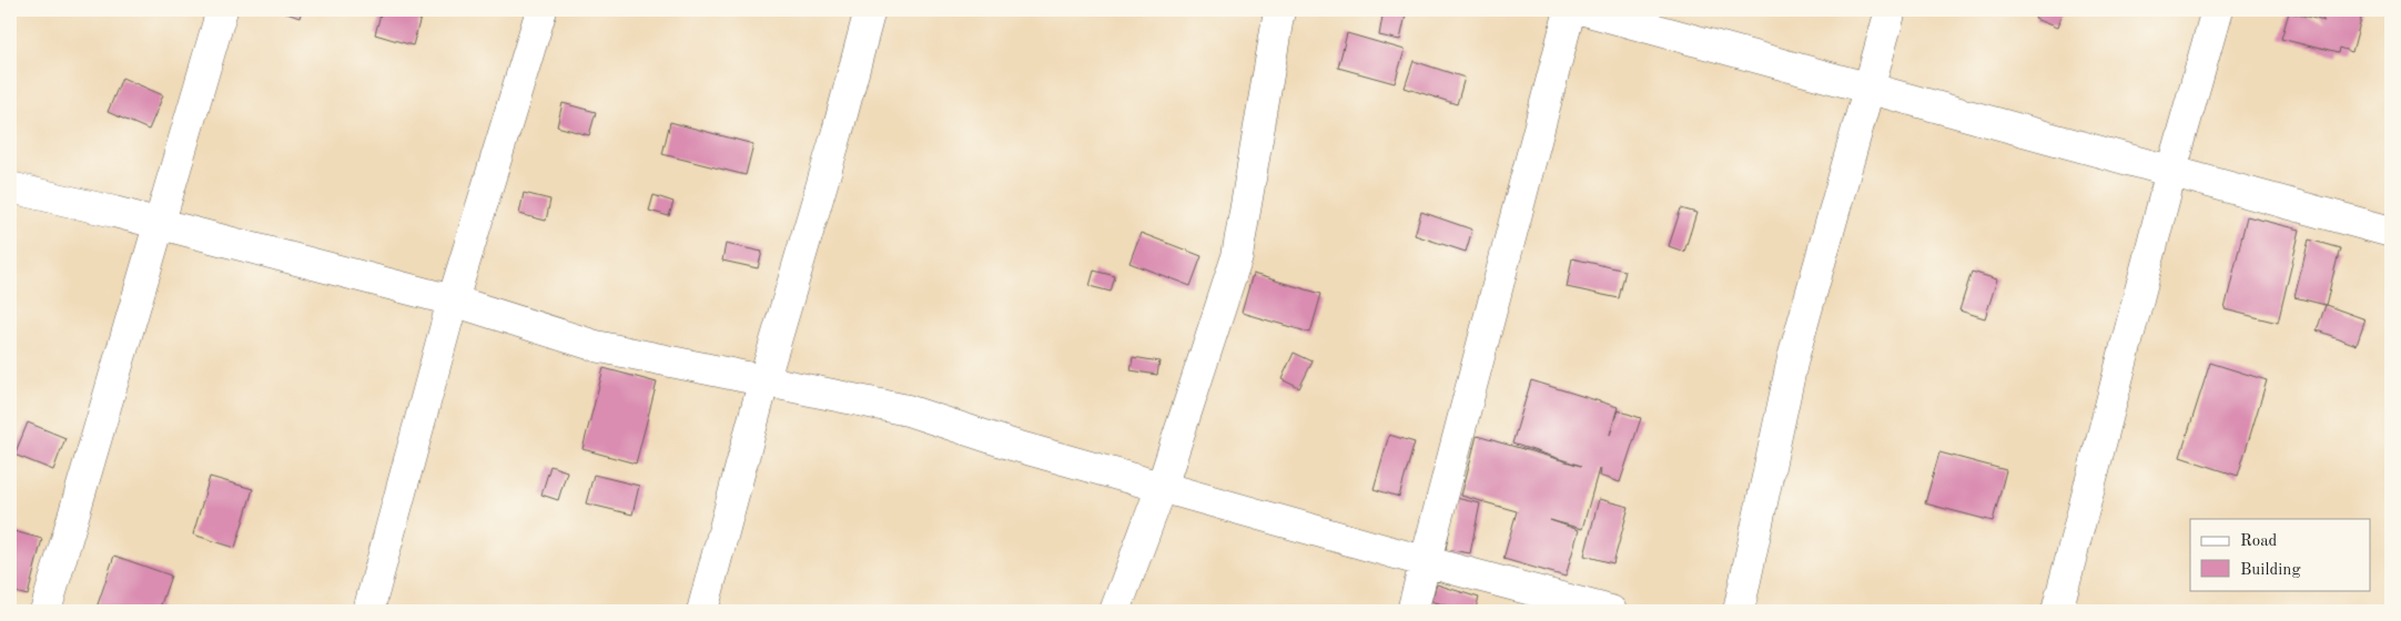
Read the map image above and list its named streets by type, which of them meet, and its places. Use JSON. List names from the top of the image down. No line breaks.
{"legend":["Road","Building"]}
